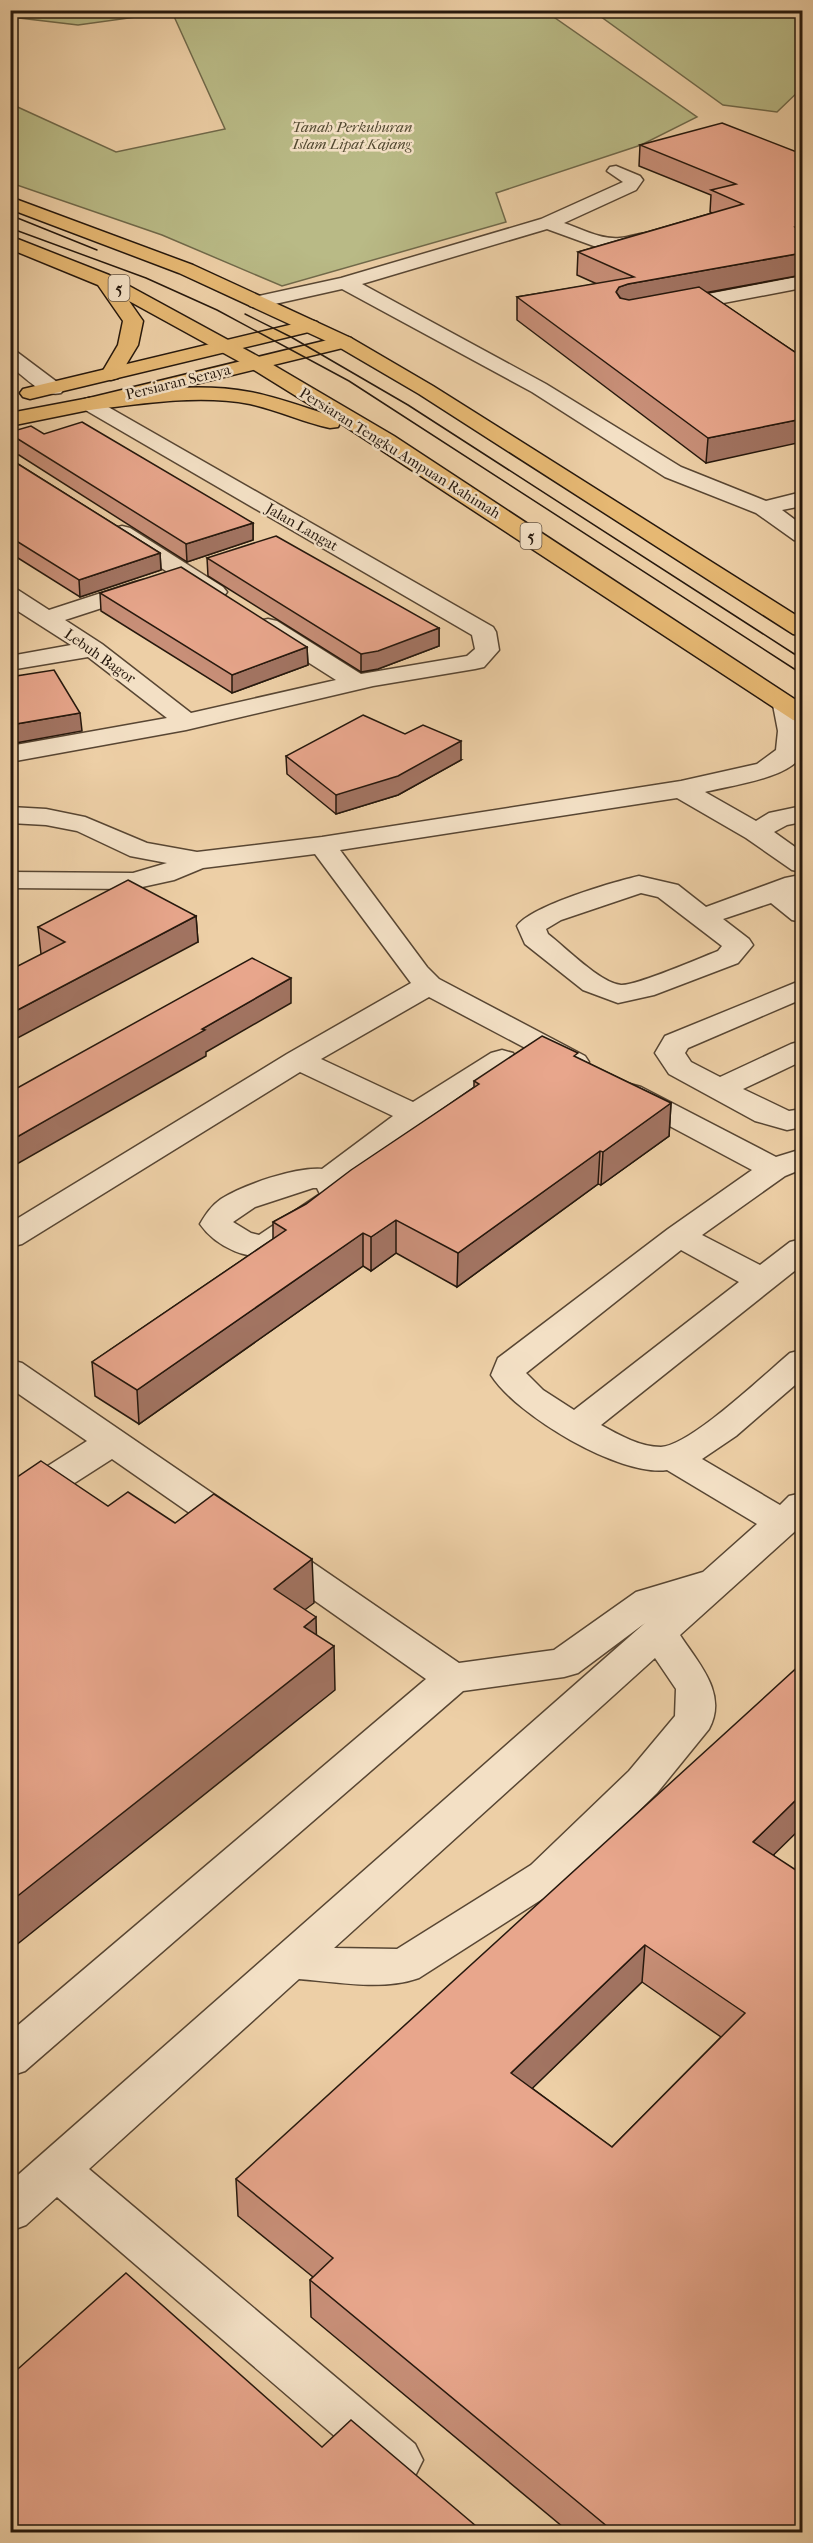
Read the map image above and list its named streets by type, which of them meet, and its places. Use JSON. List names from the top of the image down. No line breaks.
{"streets":{"main road":["5","Persiaran Seraya","Persiaran Tengku Ampuan Rahimah"],"street":["Jalan Langat","Lebuh Bagor"]},"crossings":[["5","Persiaran Seraya"],["Persiaran Seraya","Persiaran Tengku Ampuan Rahimah"],["Persiaran Seraya","Jalan Langat"]],"parks":["Tanah Perkuburan Islam Lipat Kajang"]}
